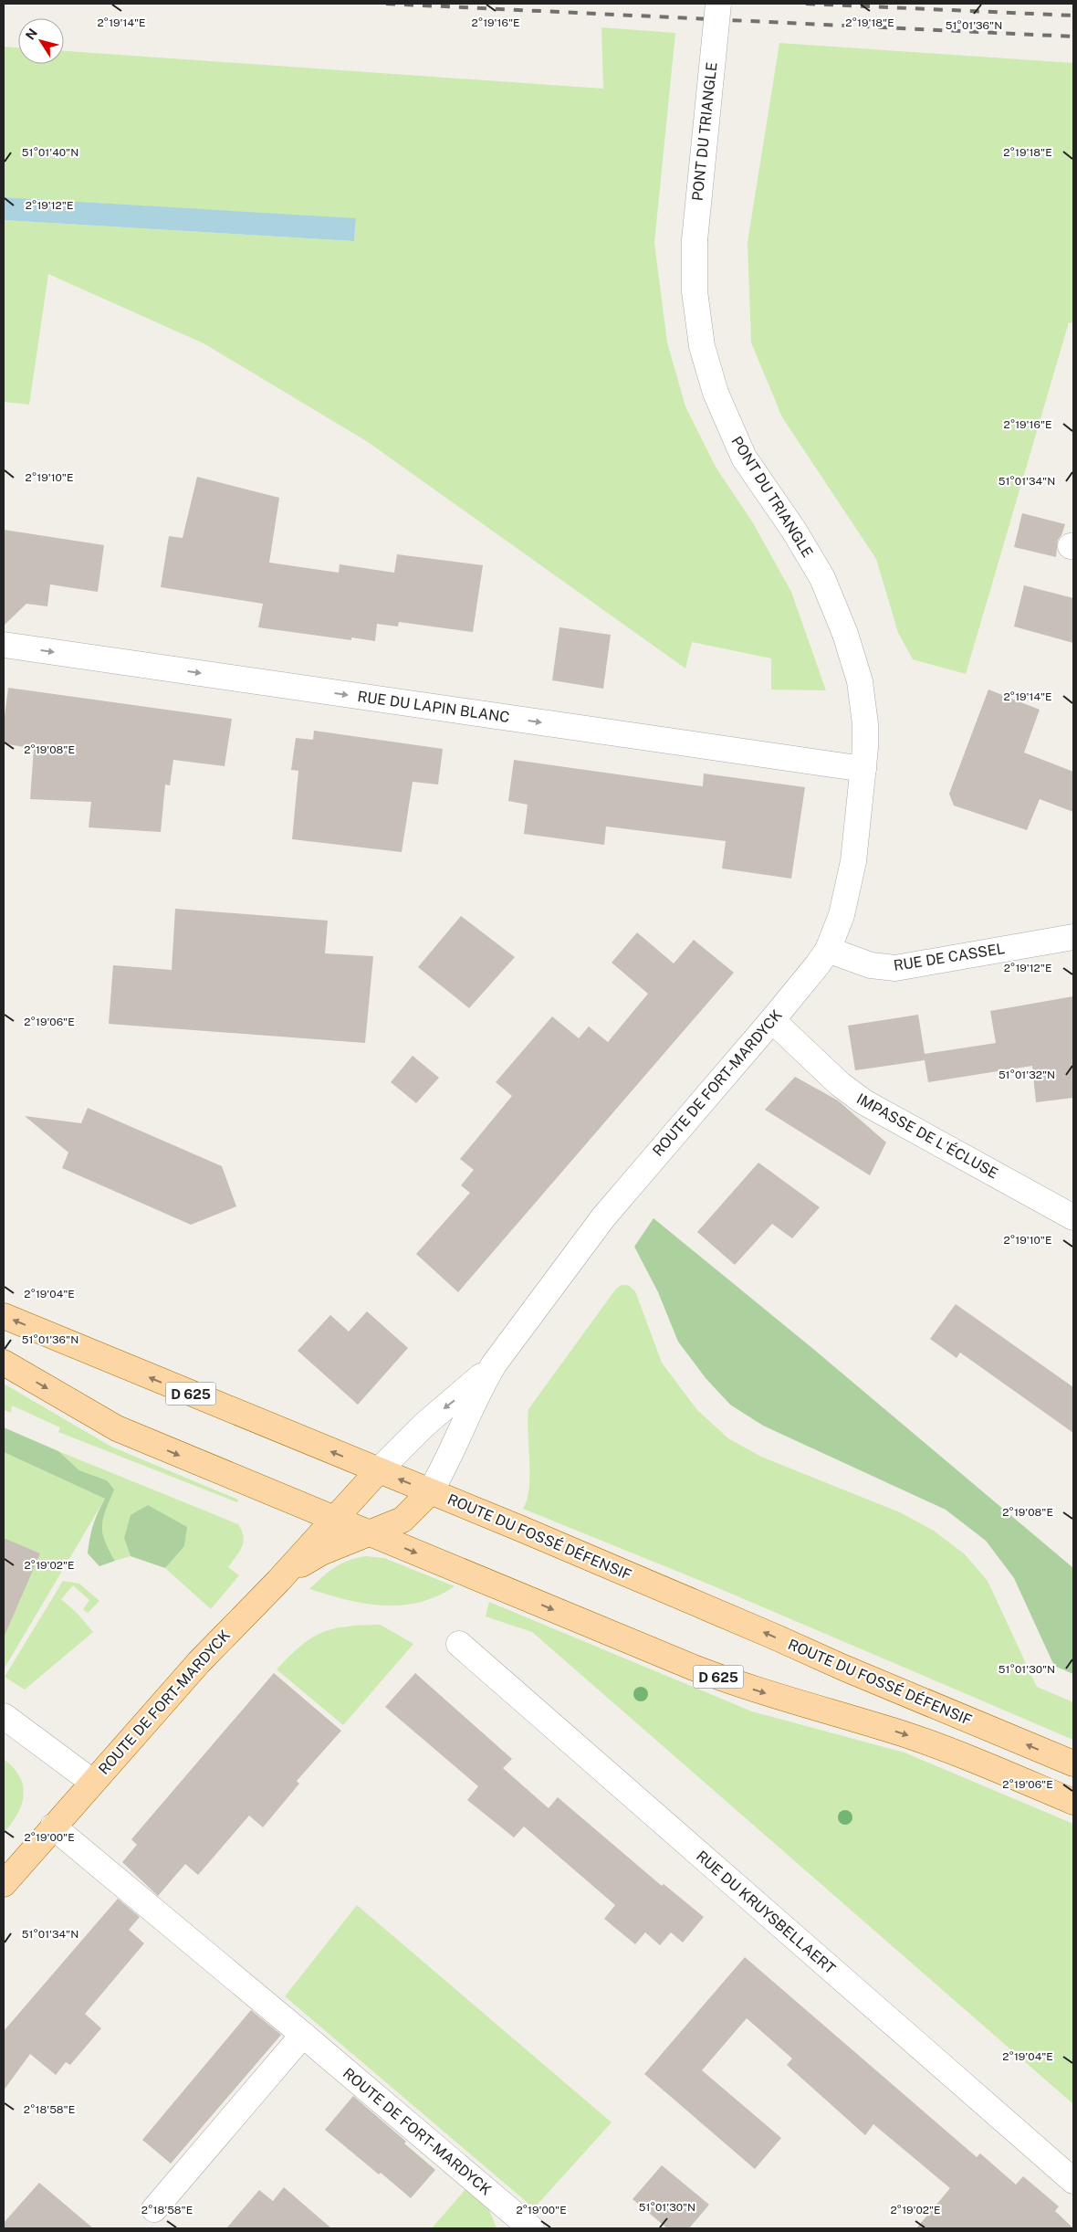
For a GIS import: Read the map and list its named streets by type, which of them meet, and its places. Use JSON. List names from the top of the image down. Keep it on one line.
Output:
{"streets":{"main road":["ROUTE DE FORT-MARDYCK","D 625","ROUTE DU FOSSÉ DÉFENSIF"],"street":["PONT DU TRIANGLE","RUE DU LAPIN BLANC","RUE DE CASSEL","IMPASSE DE L'ÉCLUSE","RUE DU KRUYSBELLAERT"]},"crossings":[["PONT DU TRIANGLE","RUE DU LAPIN BLANC"],["PONT DU TRIANGLE","ROUTE DE FORT-MARDYCK"],["RUE DU LAPIN BLANC","ROUTE DE FORT-MARDYCK"],["RUE DE CASSEL","ROUTE DE FORT-MARDYCK"],["ROUTE DE FORT-MARDYCK","IMPASSE DE L'ÉCLUSE"],["ROUTE DE FORT-MARDYCK","D 625"],["ROUTE DE FORT-MARDYCK","ROUTE DU FOSSÉ DÉFENSIF"]],"one_way":["RUE DU LAPIN BLANC"],"north":"top left","coordinates":["2°19'14\"E","2°19'16\"E","2°19'18\"E","51°01'36\"N","51°01'40\"N","2°19'12\"E","2°19'10\"E","51°01'34\"N","2°19'08\"E","2°19'06\"E","51°01'32\"N","2°19'04\"E","2°19'02\"E","51°01'30\"N","2°19'00\"E","2°18'58\"E"]}
